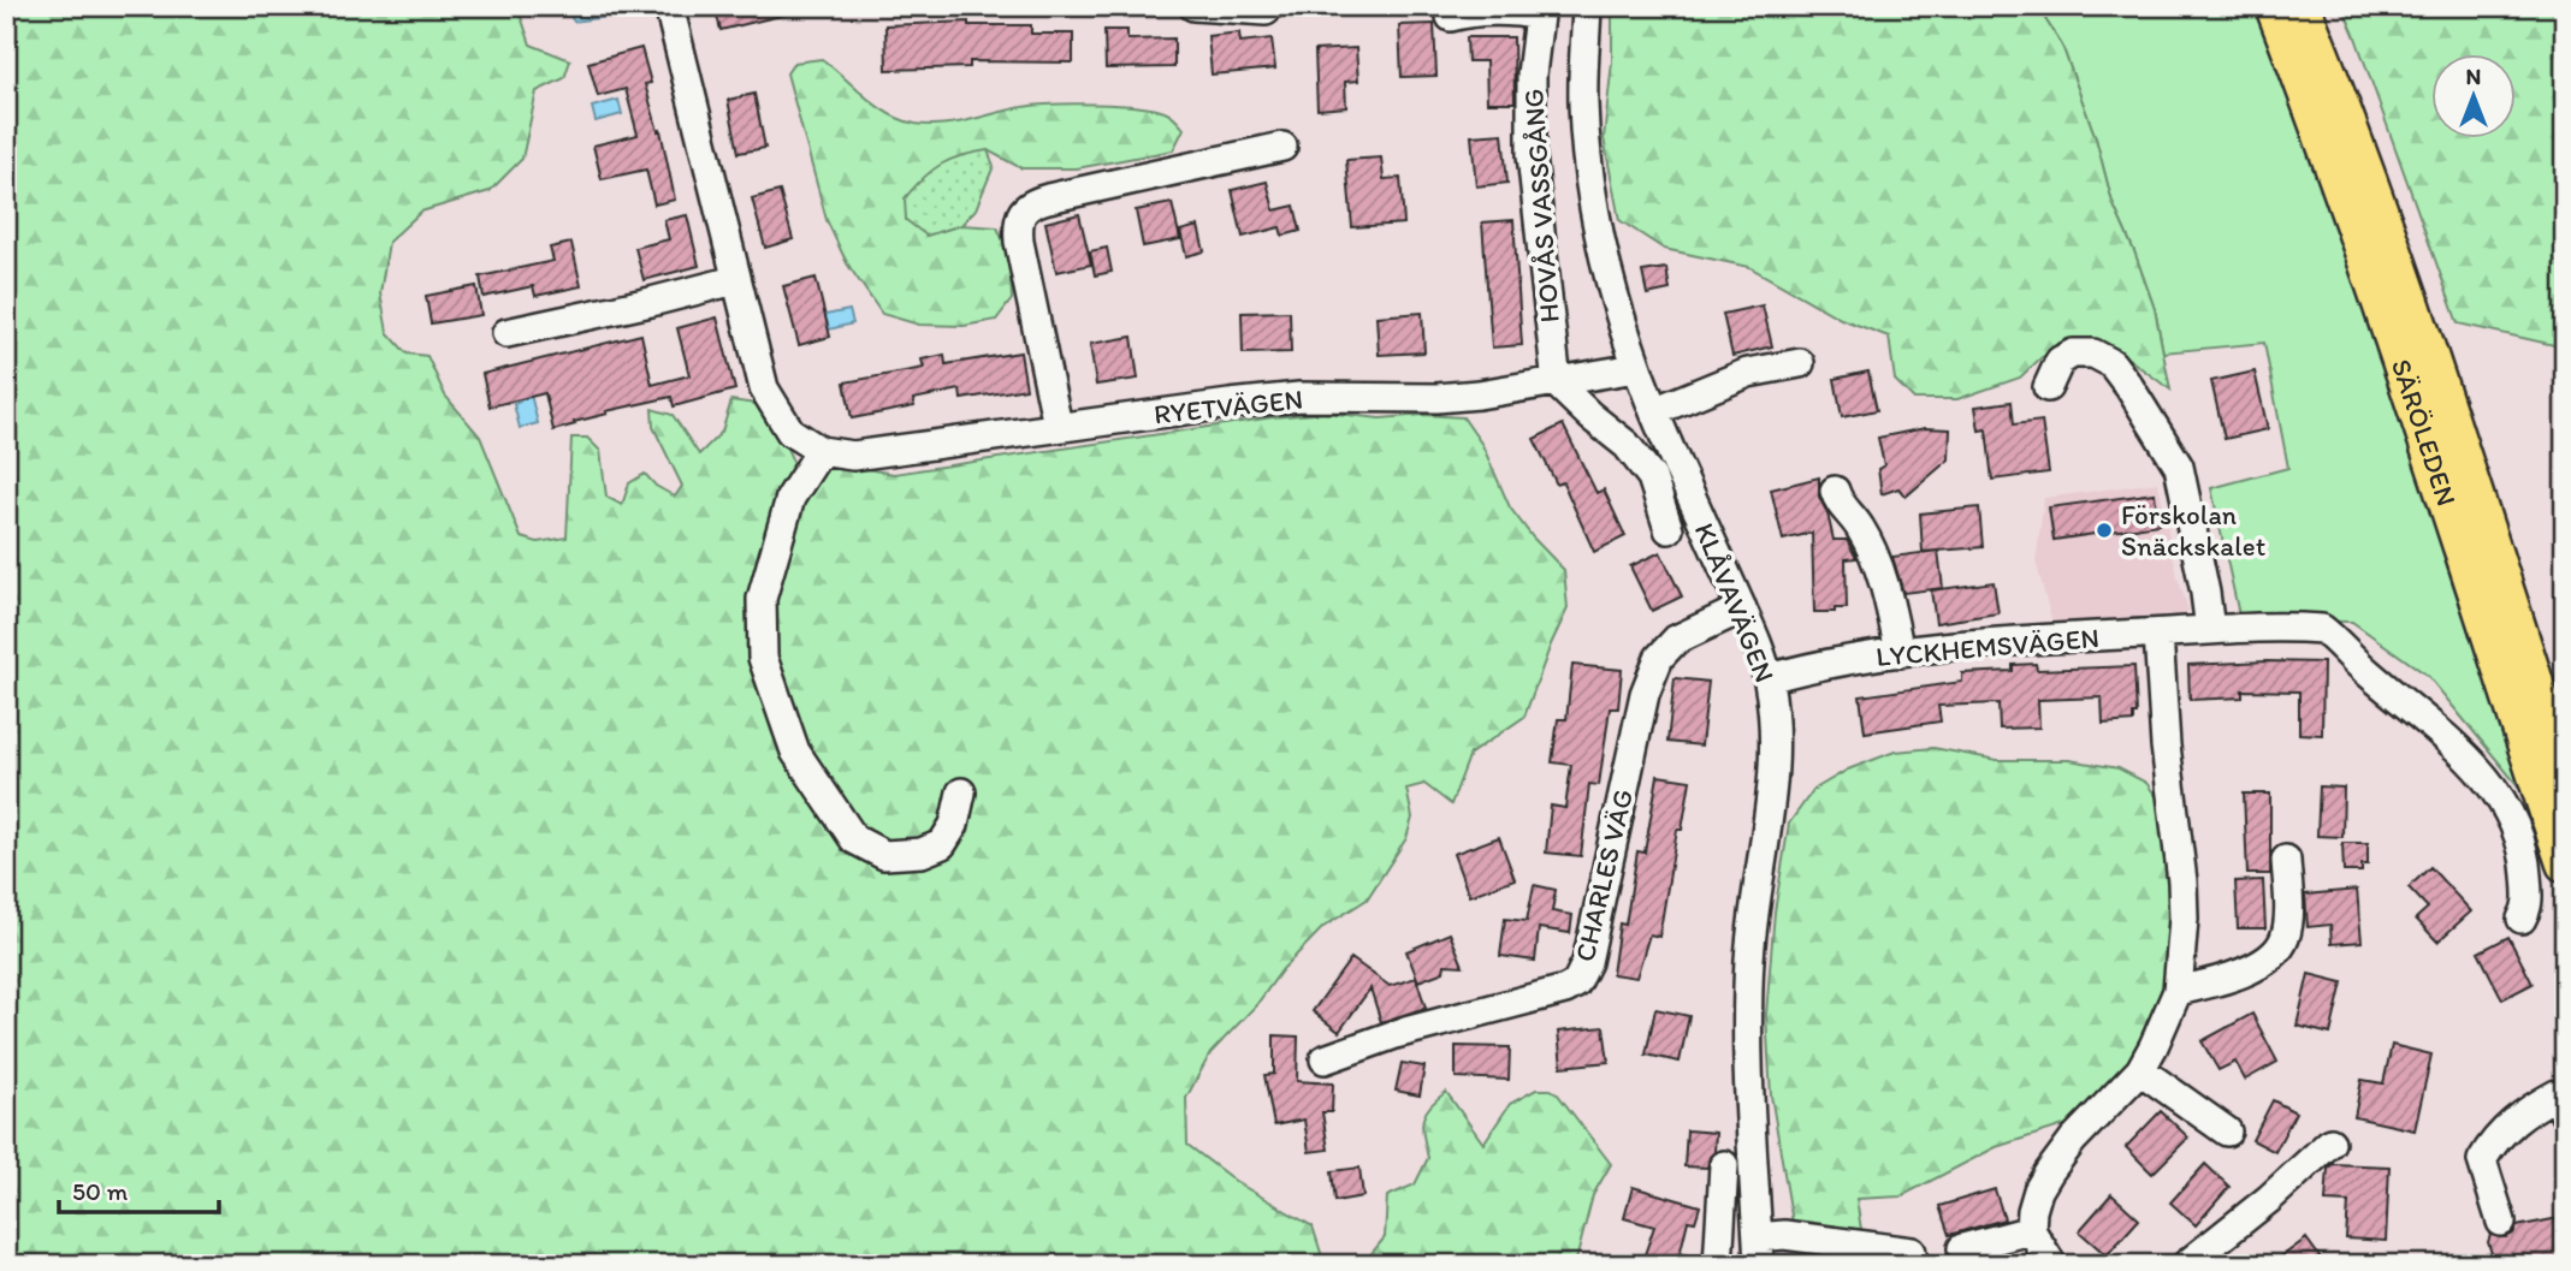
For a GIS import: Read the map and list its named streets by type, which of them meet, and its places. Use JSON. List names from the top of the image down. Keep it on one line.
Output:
{"streets":{"main road":["SÄRÖLEDEN"],"street":["HOVÅS VASSGÅNG","RYETVÄGEN","KLÅVAVÄGEN","LYCKHEMSVÄGEN","CHARLES VÄG"]},"crossings":[["HOVÅS VASSGÅNG","RYETVÄGEN"],["RYETVÄGEN","KLÅVAVÄGEN"],["KLÅVAVÄGEN","LYCKHEMSVÄGEN"],["KLÅVAVÄGEN","CHARLES VÄG"]],"places":["Förskolan Snäckskalet"],"scale_bar":"50 m","north":"top"}
